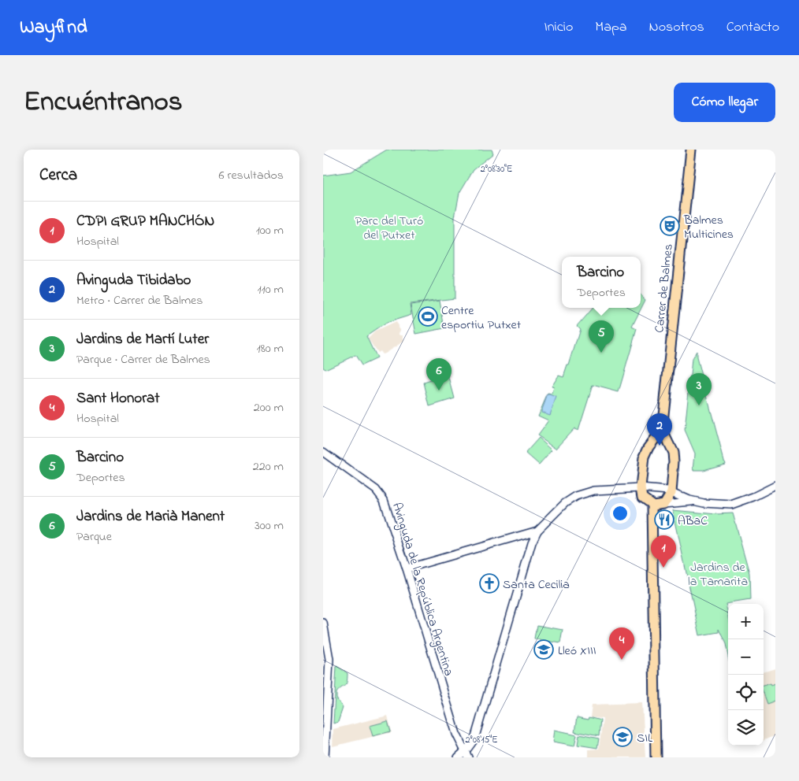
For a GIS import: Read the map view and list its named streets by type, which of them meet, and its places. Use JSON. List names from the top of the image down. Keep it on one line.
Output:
{"streets":{"main road":["Carrer de Balmes"],"street":["Avinguda de la República Argentina"]},"parks":["Parc del Turó del Putxet","Jardins de la Tamarita"],"places":{"theatre":["Balmes Multicines"],"sports":["Centre esportiu Putxet"],"restaurant":["ABaC"],"church":["Santa Cecilia"],"school or university":["Lleó XIII","SIL"]},"page":{"header":"Wayfind","nav":["Inicio","Mapa","Nosotros","Contacto"],"title":"Encuéntranos","buttons":"Cómo llegar","heading":["Cerca","6 resultados"],"list":[{"mark":"1","name":"CDPI GRUP MANCHÓN","note":"Hospital","value":"100 m"},{"mark":"2","name":"Avinguda Tibidabo","note":"Metro · Carrer de Balmes","value":"110 m"},{"mark":"3","name":"Jardins de Martí Luter","note":"Parque · Carrer de Balmes","value":"180 m"},{"mark":"4","name":"Sant Honorat","note":"Hospital","value":"200 m"},{"mark":"5","name":"Barcino","note":"Deportes","value":"220 m"},{"mark":"6","name":"Jardins de Marià Manent","note":"Parque","value":"300 m"}],"popup":["Barcino","Deportes"],"pins":["5","6","3","2","1","4"],"map_buttons":["+","−"]},"coordinates":["2°08'30\"E","2°08'15\"E"]}
